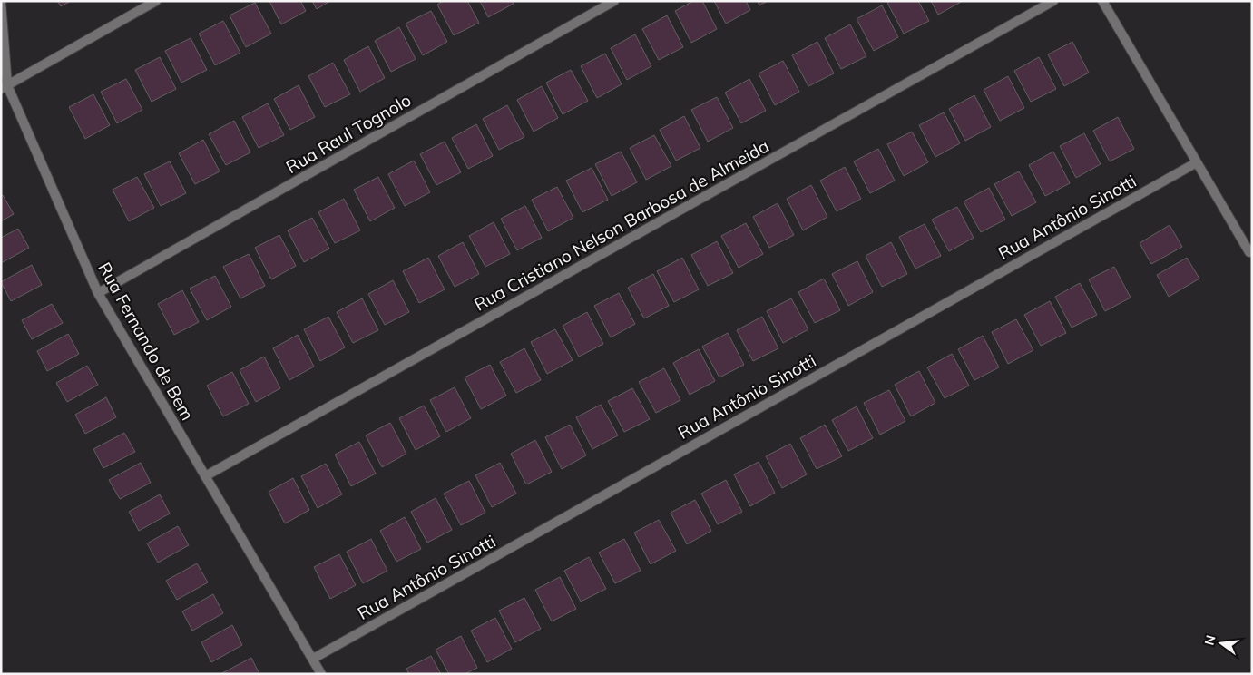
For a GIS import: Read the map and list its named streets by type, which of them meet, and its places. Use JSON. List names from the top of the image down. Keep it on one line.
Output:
{"streets":{"street":["Rua Raul Tognolo","Rua Antônio Sinotti","Rua Cristiano Nelson Barbosa de Almeida","Rua Fernando de Bem"]},"crossings":[["Rua Raul Tognolo","Rua Fernando de Bem"],["Rua Antônio Sinotti","Rua Fernando de Bem"],["Rua Cristiano Nelson Barbosa de Almeida","Rua Fernando de Bem"]],"north":"left"}
